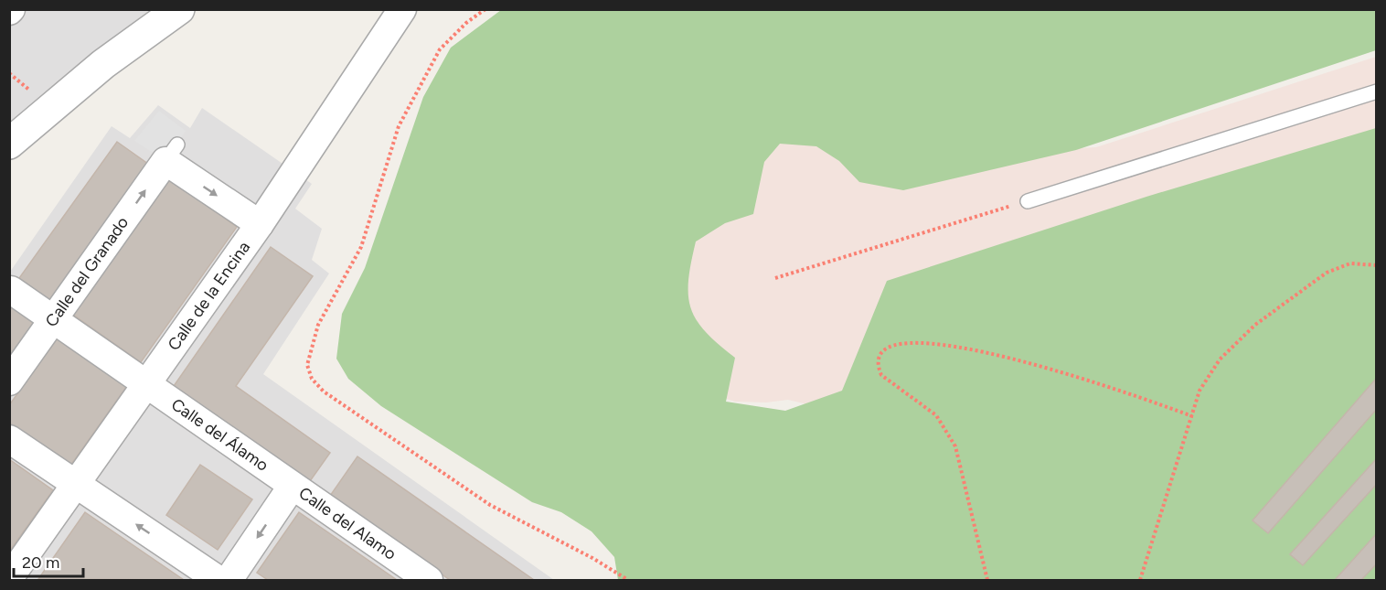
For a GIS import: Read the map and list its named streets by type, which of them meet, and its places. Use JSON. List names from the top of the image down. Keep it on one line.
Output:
{"streets":{"street":["Calle del Granado","Calle de la Encina","Calle del Álamo","Calle del Alamo"]},"crossings":[["Calle del Granado","Calle de la Encina"],["Calle del Granado","Calle del Álamo"],["Calle de la Encina","Calle del Álamo"],["Calle del Álamo","Calle del Alamo"]],"scale_bar":"20 m"}
